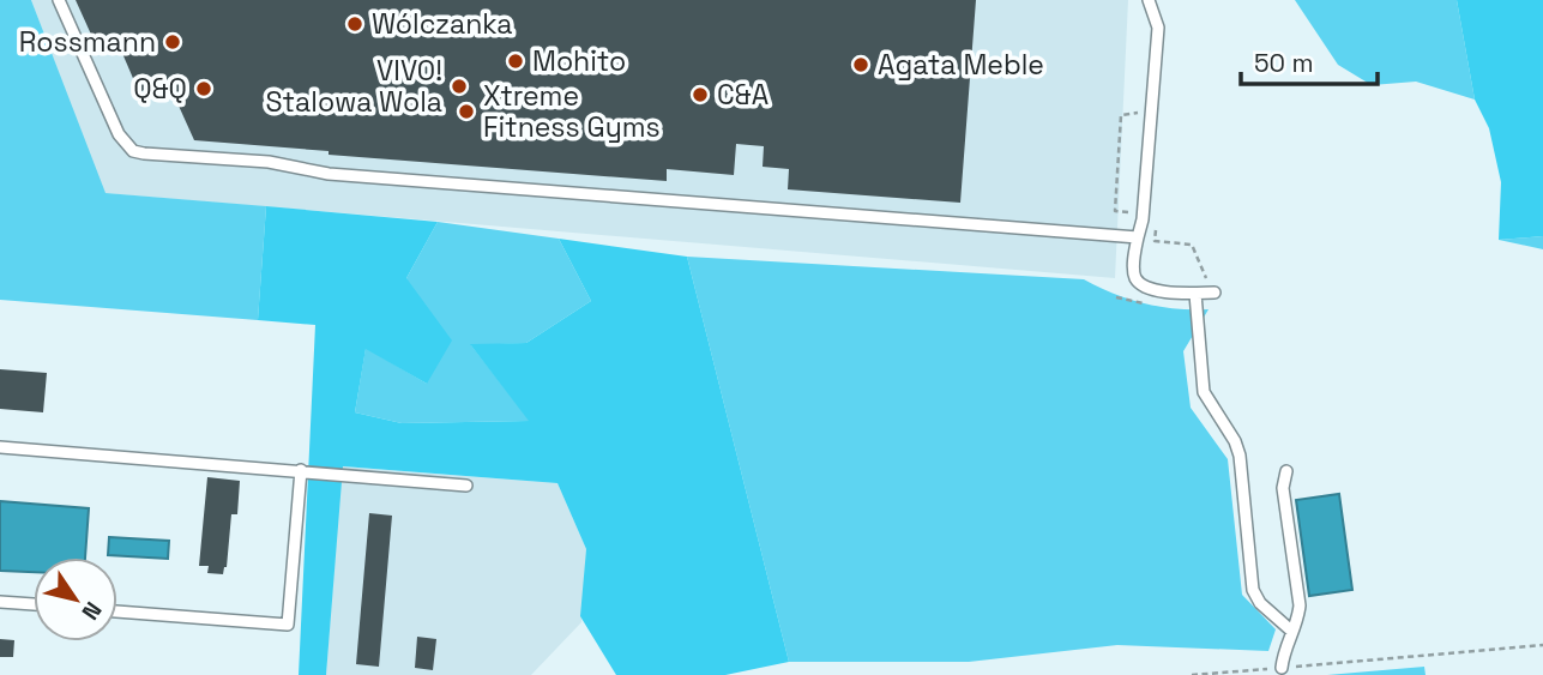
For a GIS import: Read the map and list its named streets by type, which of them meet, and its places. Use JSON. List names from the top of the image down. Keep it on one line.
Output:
{"places":["Wólczanka","Rossmann","Mohito","Agata Meble","VIVO! Stalowa Wola","Q&Q","C&A","Xtreme Fitness Gyms"],"scale_bar":"50 m","north":"bottom right"}
